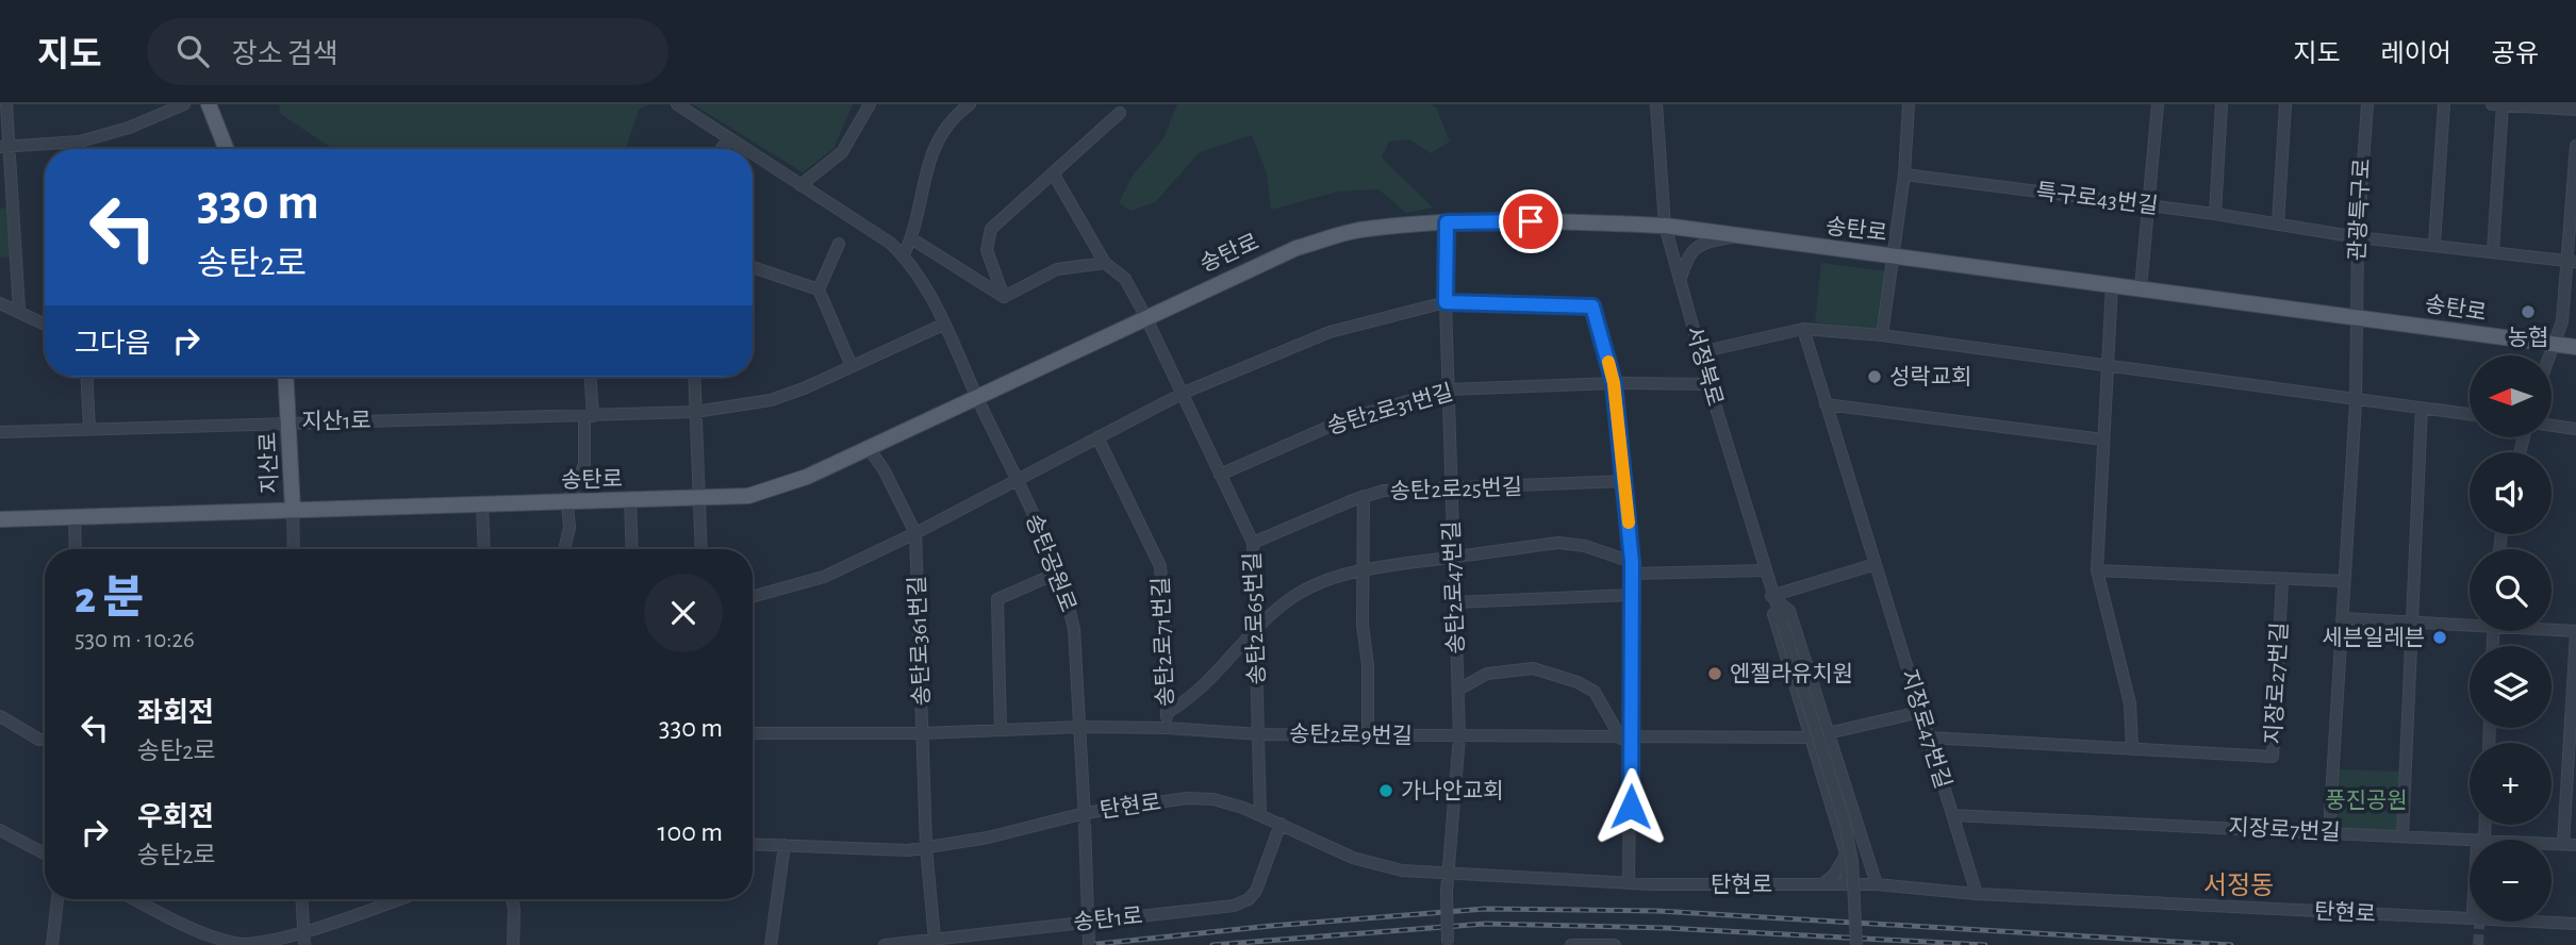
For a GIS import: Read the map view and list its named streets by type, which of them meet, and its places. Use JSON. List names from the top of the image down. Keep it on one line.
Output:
{"streets":{"main road":["송탄로","지산로"],"street":["특구로43번길","관광특구로","서정북로","송탄2로31번길","지산1로","송탄2로25번길","송탄공원로","송탄2로47번길","송탄2로65번길","송탄로361번길","송탄2로71번길","지장로27번길","지장로47번길","송탄2로9번길","탄현로","지장로7번길","송탄1로"]},"crossings":[["특구로43번길","관광특구로"],["관광특구로","송탄로"],["관광특구로","지장로7번길"],["송탄로","서정북로"],["송탄로","지산로"],["송탄로","송탄공원로"],["송탄로","송탄2로47번길"],["송탄로","송탄2로65번길"],["송탄로","송탄로361번길"],["서정북로","송탄2로31번길"],["송탄2로31번길","송탄2로47번길"],["송탄2로31번길","송탄2로65번길"],["지산1로","지산로"],["지산1로","송탄공원로"],["송탄2로25번길","송탄2로47번길"],["송탄2로25번길","송탄2로65번길"],["송탄공원로","송탄2로9번길"],["송탄공원로","탄현로"],["송탄2로47번길","송탄2로9번길"],["송탄2로47번길","탄현로"],["송탄2로65번길","송탄2로9번길"],["송탄2로65번길","탄현로"],["송탄로361번길","송탄2로9번길"],["송탄로361번길","탄현로"],["송탄2로71번길","송탄2로9번길"],["지장로27번길","지장로47번길"],["지장로47번길","탄현로"],["지장로47번길","지장로7번길"],["탄현로","송탄1로"]],"districts":["서정동"],"parks":["풍진공원"],"places":["농협","성락교회","세븐일레븐","엔젤라유치원","가나안교회"],"north":"left","page":{"header":"지도","search":"장소 검색","nav":["지도","레이어","공유"],"turn":["330 m","송탄2로"],"then":"그다음","map_buttons":["+","−"],"heading":["2 분","530 m · 10:26"],"list":[{"name":"좌회전","note":"송탄2로","value":"330 m"},{"name":"우회전","note":"송탄2로","value":"100 m"}]}}
